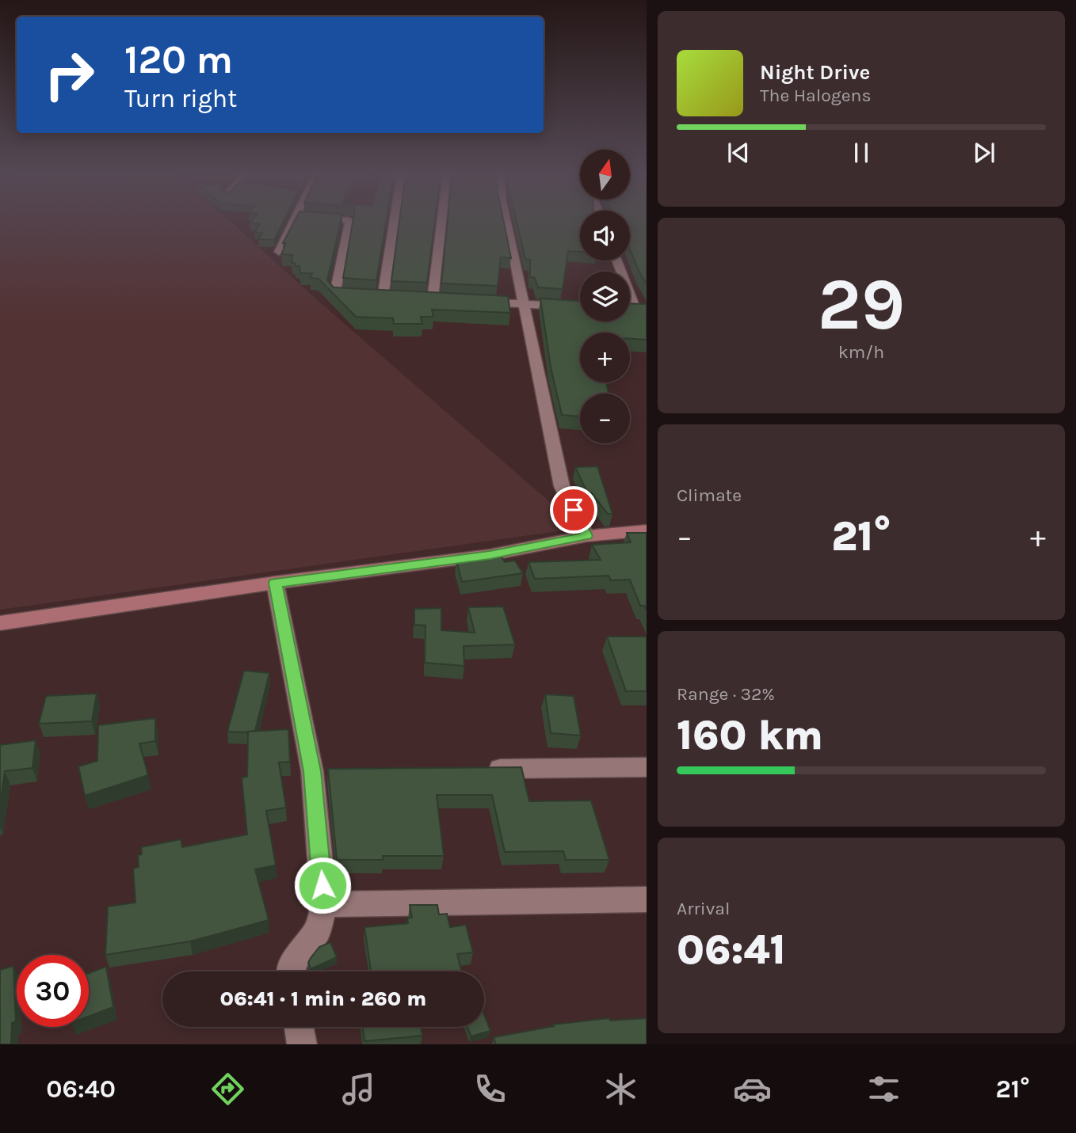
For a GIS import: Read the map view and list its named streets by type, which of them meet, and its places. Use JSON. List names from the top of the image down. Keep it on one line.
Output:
{"north":"top","page":{"turn":["120 m","Turn right"],"song":["Night Drive","The Halogens"],"map_buttons":["+","−"],"tile":[["29","km/h"],"Climate",["Range · 32%","160 km"],["Arrival","06:41"]],"heat":["−","21°","+"],"limit":"30","trip":"06:41 · 1 min · 260 m","tabs":["06:40","21°"]}}
